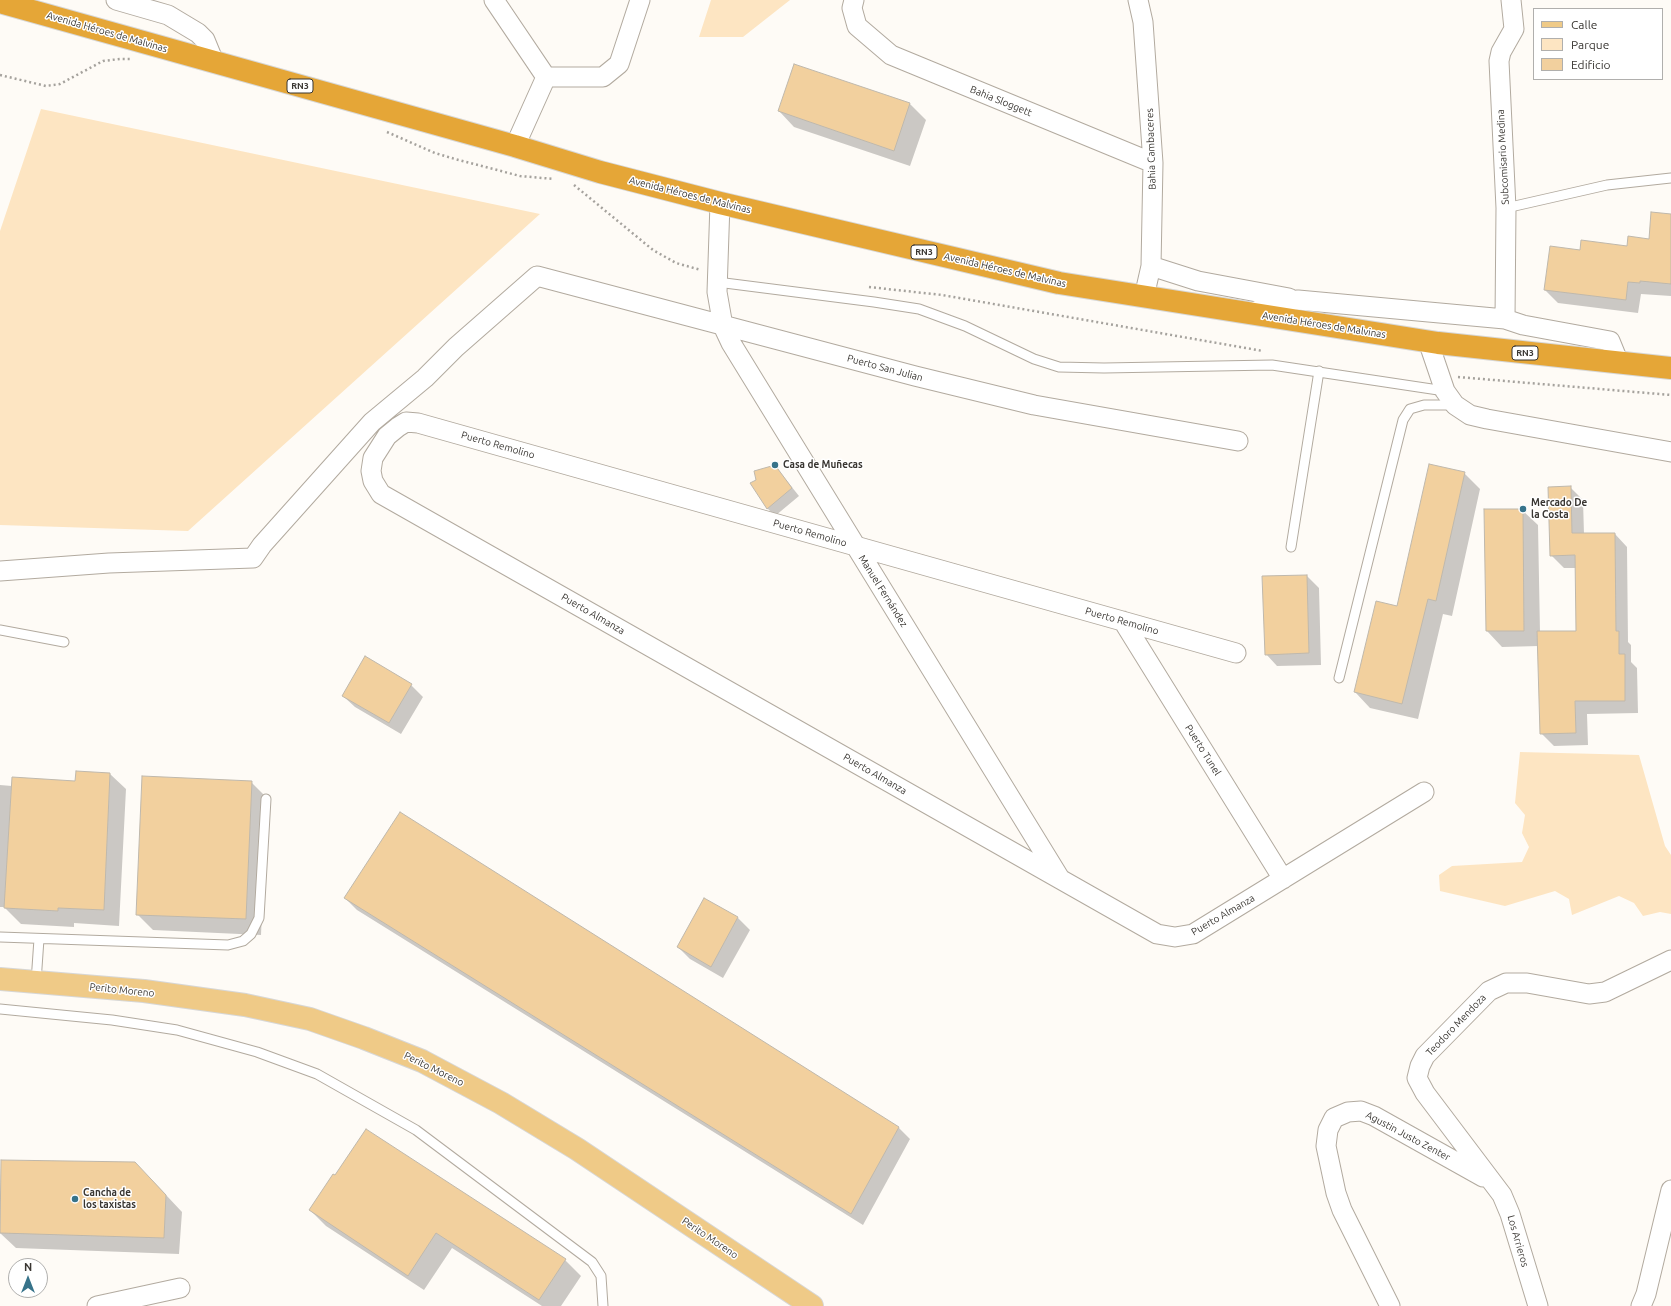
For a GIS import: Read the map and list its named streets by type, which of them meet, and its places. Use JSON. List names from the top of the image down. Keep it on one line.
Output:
{"streets":{"highway":["Avenida Héroes de Malvinas","RN3"],"main road":["Perito Moreno"],"street":["Bahia Sloggett","Bahia Cambaceres","Subcomisario Medina","Puerto San Julian","Puerto Remolino","Manuel Fernández","Puerto Almanza","Puerto Tunel","Teodoro Mendoza","Agustin Justo Zenter","Los Arrieros"]},"crossings":[["Avenida Héroes de Malvinas","Bahia Cambaceres"],["Avenida Héroes de Malvinas","Manuel Fernández"],["Bahia Sloggett","Bahia Cambaceres"],["Puerto San Julian","Puerto Remolino"],["Puerto San Julian","Manuel Fernández"],["Puerto San Julian","Puerto Almanza"],["Puerto Remolino","Manuel Fernández"],["Puerto Remolino","Puerto Almanza"],["Puerto Remolino","Puerto Tunel"],["Manuel Fernández","Puerto Almanza"],["Puerto Almanza","Puerto Tunel"],["Teodoro Mendoza","Agustin Justo Zenter"],["Teodoro Mendoza","Los Arrieros"],["Agustin Justo Zenter","Los Arrieros"]],"places":["Casa de Muñecas","Mercado De la Costa","Cancha de los taxistas"],"legend":["Calle","Parque","Edificio"],"north":"top"}
